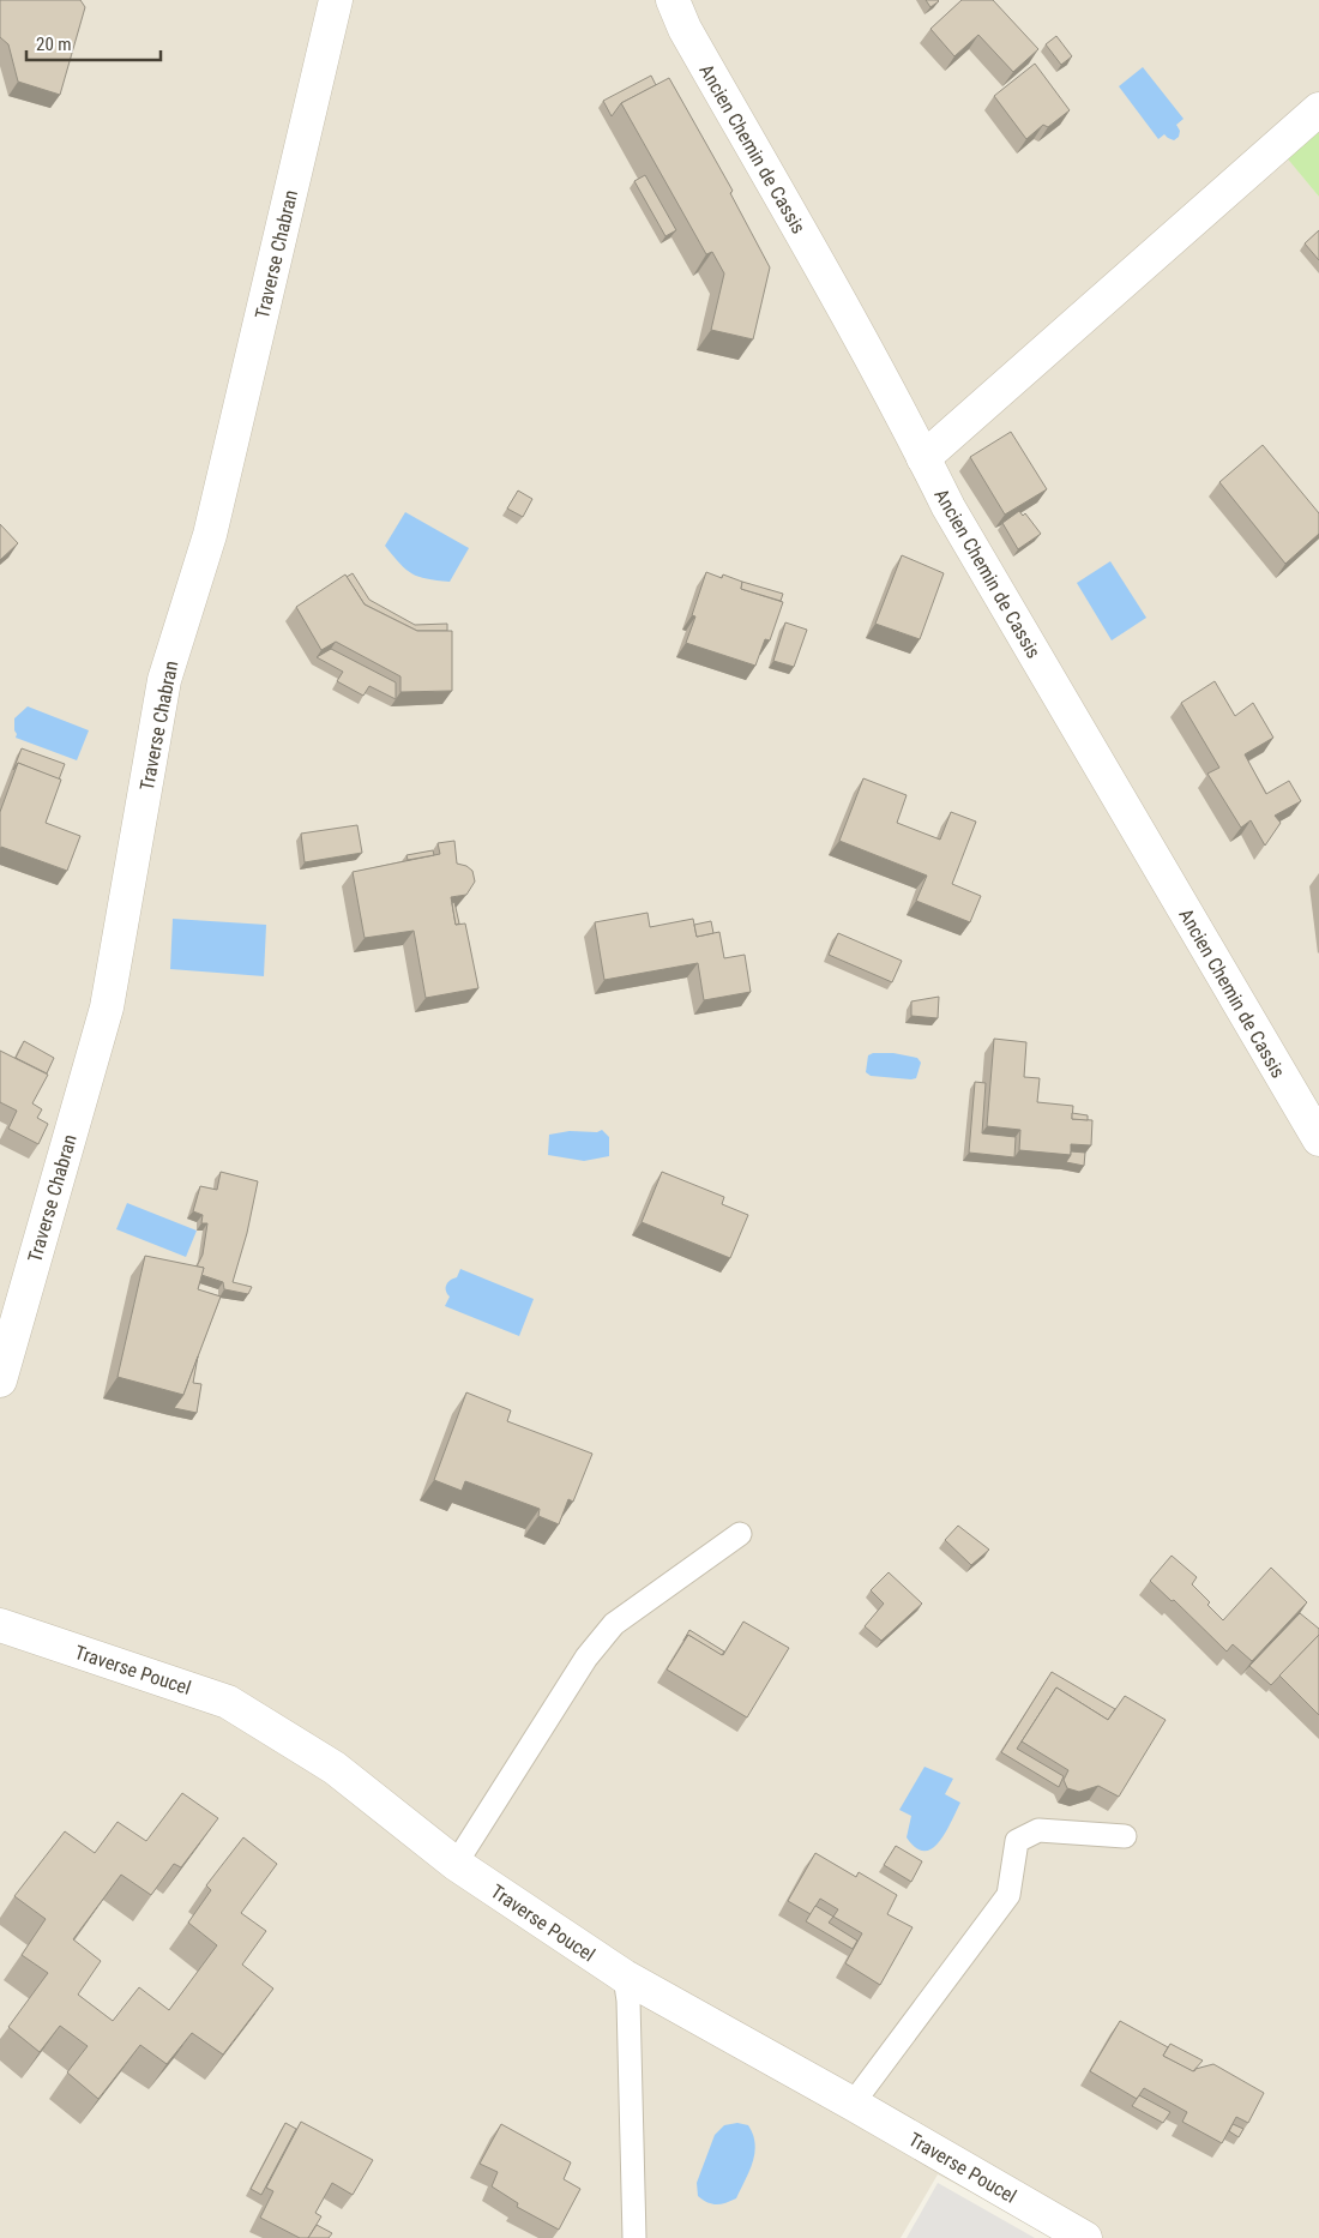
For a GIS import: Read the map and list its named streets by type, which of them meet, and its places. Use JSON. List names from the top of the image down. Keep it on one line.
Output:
{"streets":{"street":["Ancien Chemin de Cassis","Traverse Chabran","Traverse Poucel"]},"scale_bar":"20 m"}
